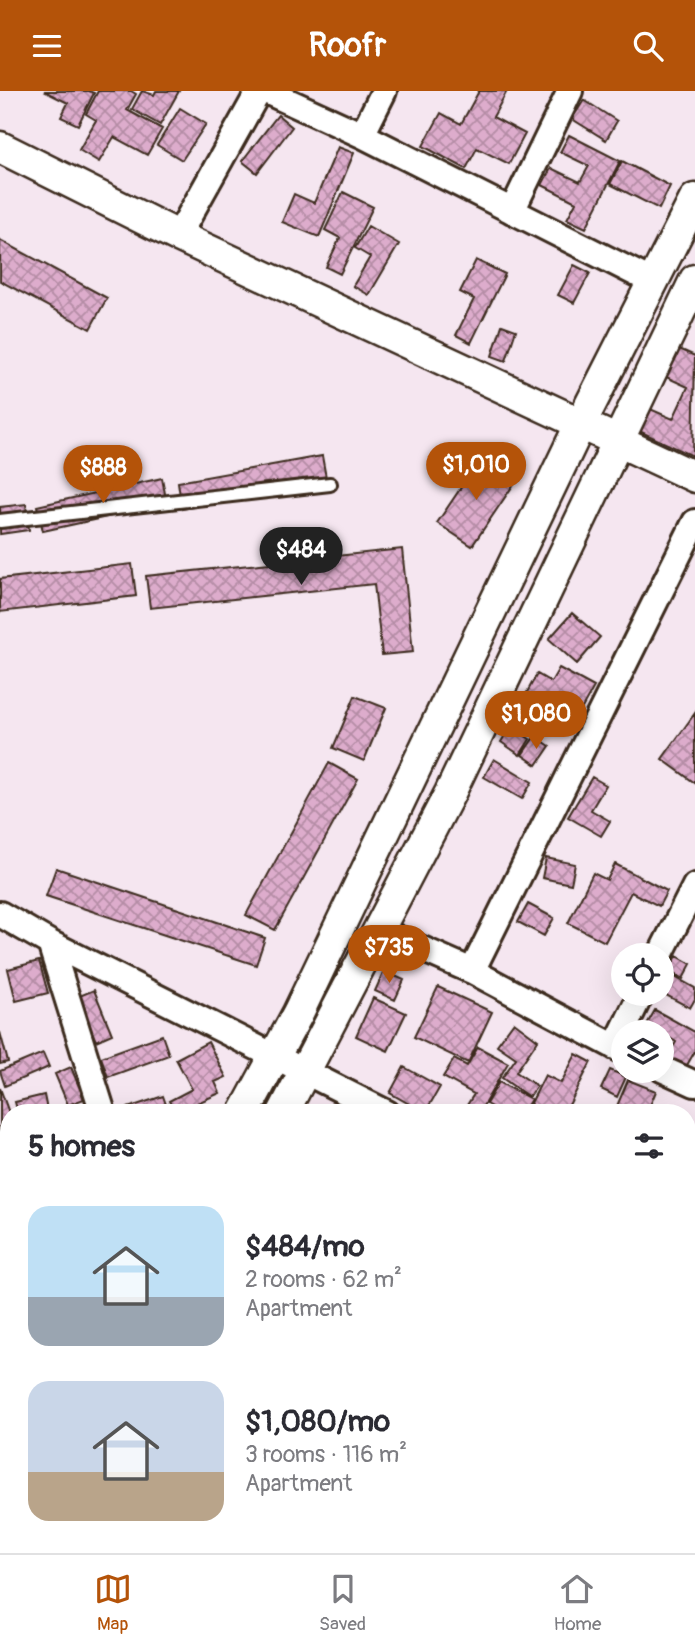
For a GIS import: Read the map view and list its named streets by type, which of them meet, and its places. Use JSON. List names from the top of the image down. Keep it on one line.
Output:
{"page":{"header":"Roofr","price":["$1,010","$888","$484","$1,080","$735"],"heading":"5 homes","list":[{"name":"$484/mo","note":"2 rooms · 62 m² · Apartment"},{"name":"$1,080/mo","note":"3 rooms · 116 m² · Apartment"}],"tabs":["Map","Saved","Home"]}}
